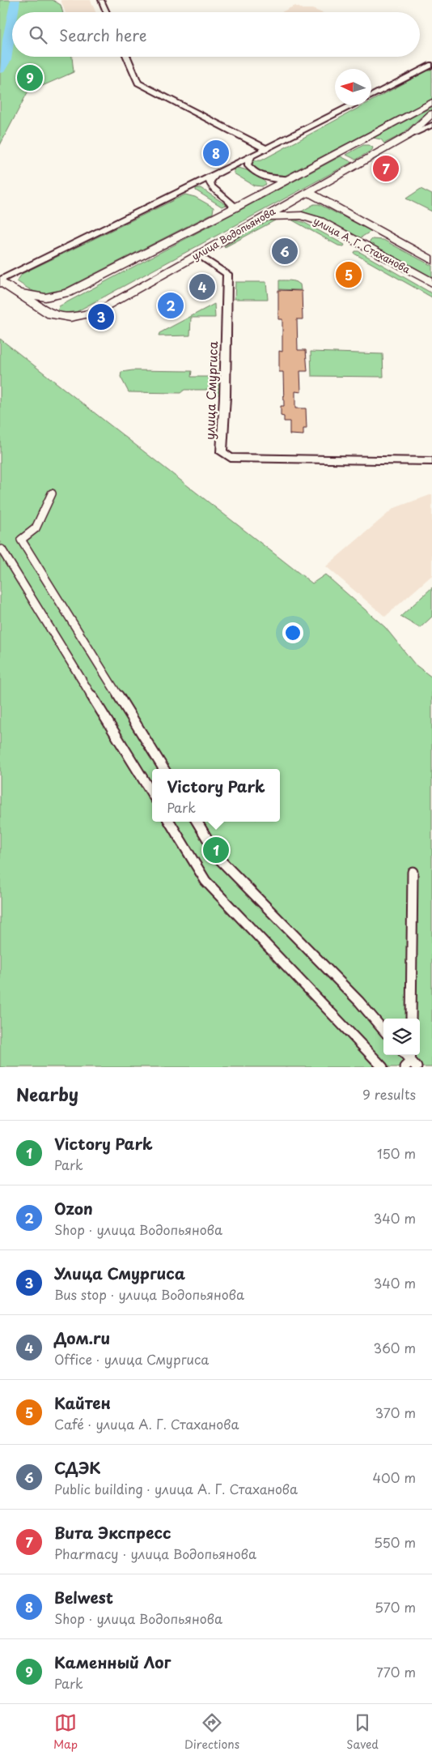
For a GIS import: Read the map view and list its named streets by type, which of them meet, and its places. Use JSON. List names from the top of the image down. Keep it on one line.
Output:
{"streets":{"main road":["улица Водопьянова","улица А. Г. Стаханова"],"street":["улица Смургиса"]},"crossings":[["улица Водопьянова","улица А. Г. Стаханова"],["улица Водопьянова","улица Смургиса"]],"north":"left","page":{"search":"Search here","pins":["9","8","7","6","5","4","2","3","1"],"popup":["Victory Park","Park"],"heading":["Nearby","9 results"],"list":[{"mark":"1","name":"Victory Park","note":"Park","value":"150 m"},{"mark":"2","name":"Ozon","note":"Shop · улица Водопьянова","value":"340 m"},{"mark":"3","name":"Улица Смургиса","note":"Bus stop · улица Водопьянова","value":"340 m"},{"mark":"4","name":"Дом.ru","note":"Office · улица Смургиса","value":"360 m"},{"mark":"5","name":"Кайтен","note":"Café · улица А. Г. Стаханова","value":"370 m"},{"mark":"6","name":"СДЭК","note":"Public building · улица А. Г. Стаханова","value":"400 m"},{"mark":"7","name":"Вита Экспресс","note":"Pharmacy · улица Водопьянова","value":"550 m"},{"mark":"8","name":"Belwest","note":"Shop · улица Водопьянова","value":"570 m"},{"mark":"9","name":"Каменный Лог","note":"Park","value":"770 m"}],"nav":["Map","Directions","Saved"]}}
